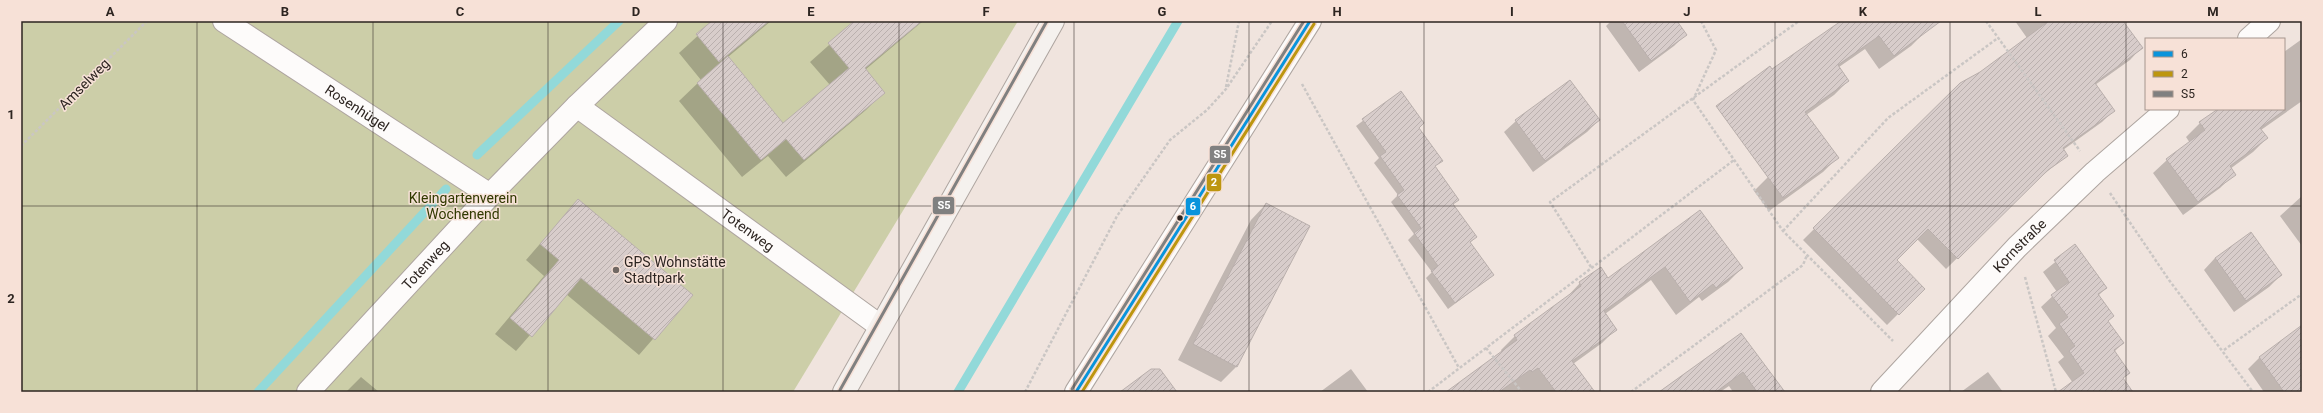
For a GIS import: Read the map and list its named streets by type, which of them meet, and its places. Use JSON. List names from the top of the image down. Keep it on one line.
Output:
{"streets":{"street":["Rosenhügel","Totenweg","Kornstraße"],"path":["Amselweg"]},"crossings":[["Rosenhügel","Totenweg"]],"parks":["Kleingartenverein Wochenend"],"places":["GPS Wohnstätte Stadtpark"],"lines":["transit line 6","transit line S5","transit line 2"],"legend":["6","2","S5"],"grid":{"columns":["A","B","C","D","E","F","G","H","I","J","K","L","M"],"rows":["1","2"]}}
